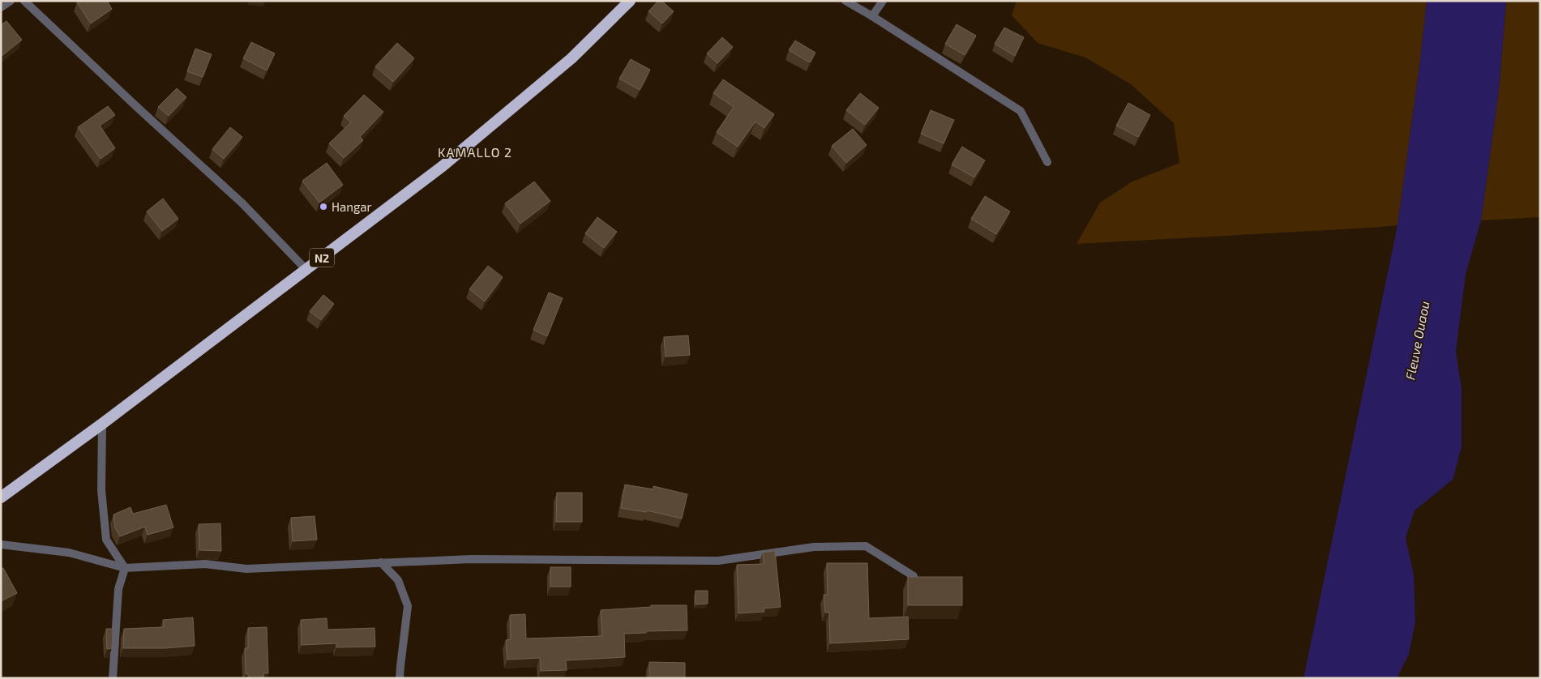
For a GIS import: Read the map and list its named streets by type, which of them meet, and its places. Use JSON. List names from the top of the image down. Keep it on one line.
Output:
{"streets":{"highway":["N2"]},"districts":["KAMALLO 2"],"water":["Fleuve Ouaou"],"places":["Hangar"]}
